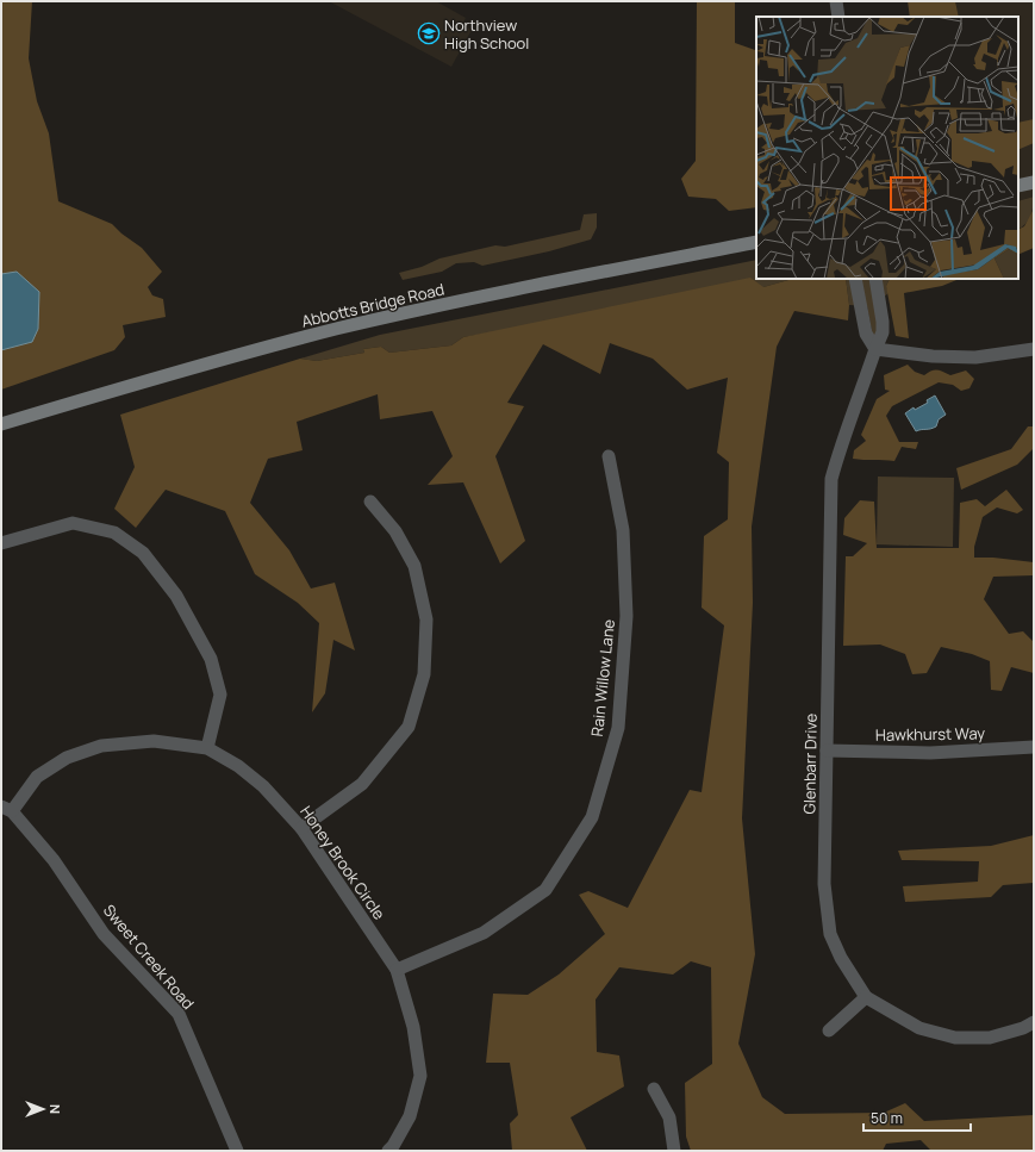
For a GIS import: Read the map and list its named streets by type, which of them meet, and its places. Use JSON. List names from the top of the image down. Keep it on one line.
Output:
{"streets":{"main road":["Abbotts Bridge Road"],"street":["Rain Willow Lane","Hawkhurst Way","Glenbarr Drive","Honey Brook Circle","Sweet Creek Road"]},"crossings":[["Rain Willow Lane","Honey Brook Circle"],["Hawkhurst Way","Glenbarr Drive"],["Honey Brook Circle","Sweet Creek Road"]],"places":{"school or university":["Northview High School"]},"scale_bar":"50 m","north":"right"}
